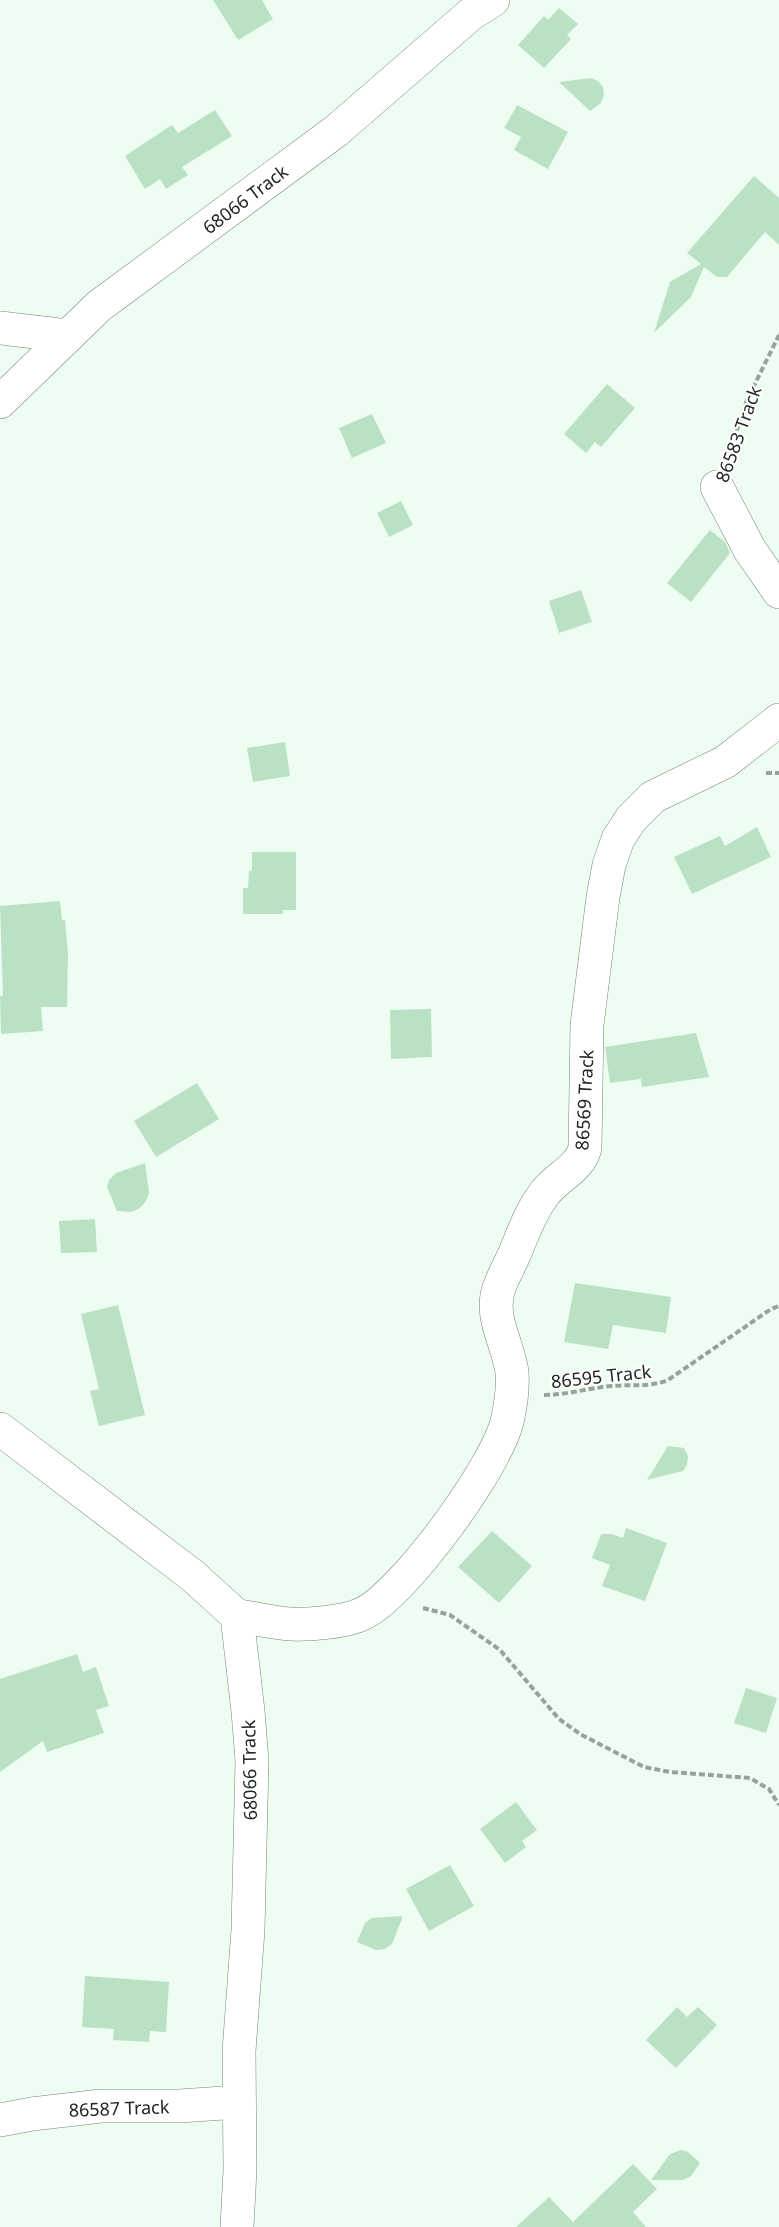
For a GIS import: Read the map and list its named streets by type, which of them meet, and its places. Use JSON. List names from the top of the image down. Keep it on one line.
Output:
{"streets":{"street":["68066 Track","86583 Track","86569 Track","86587 Track"],"path":["86595 Track"]},"crossings":[["68066 Track","86569 Track"],["68066 Track","86587 Track"],["86569 Track","86595 Track"]]}
